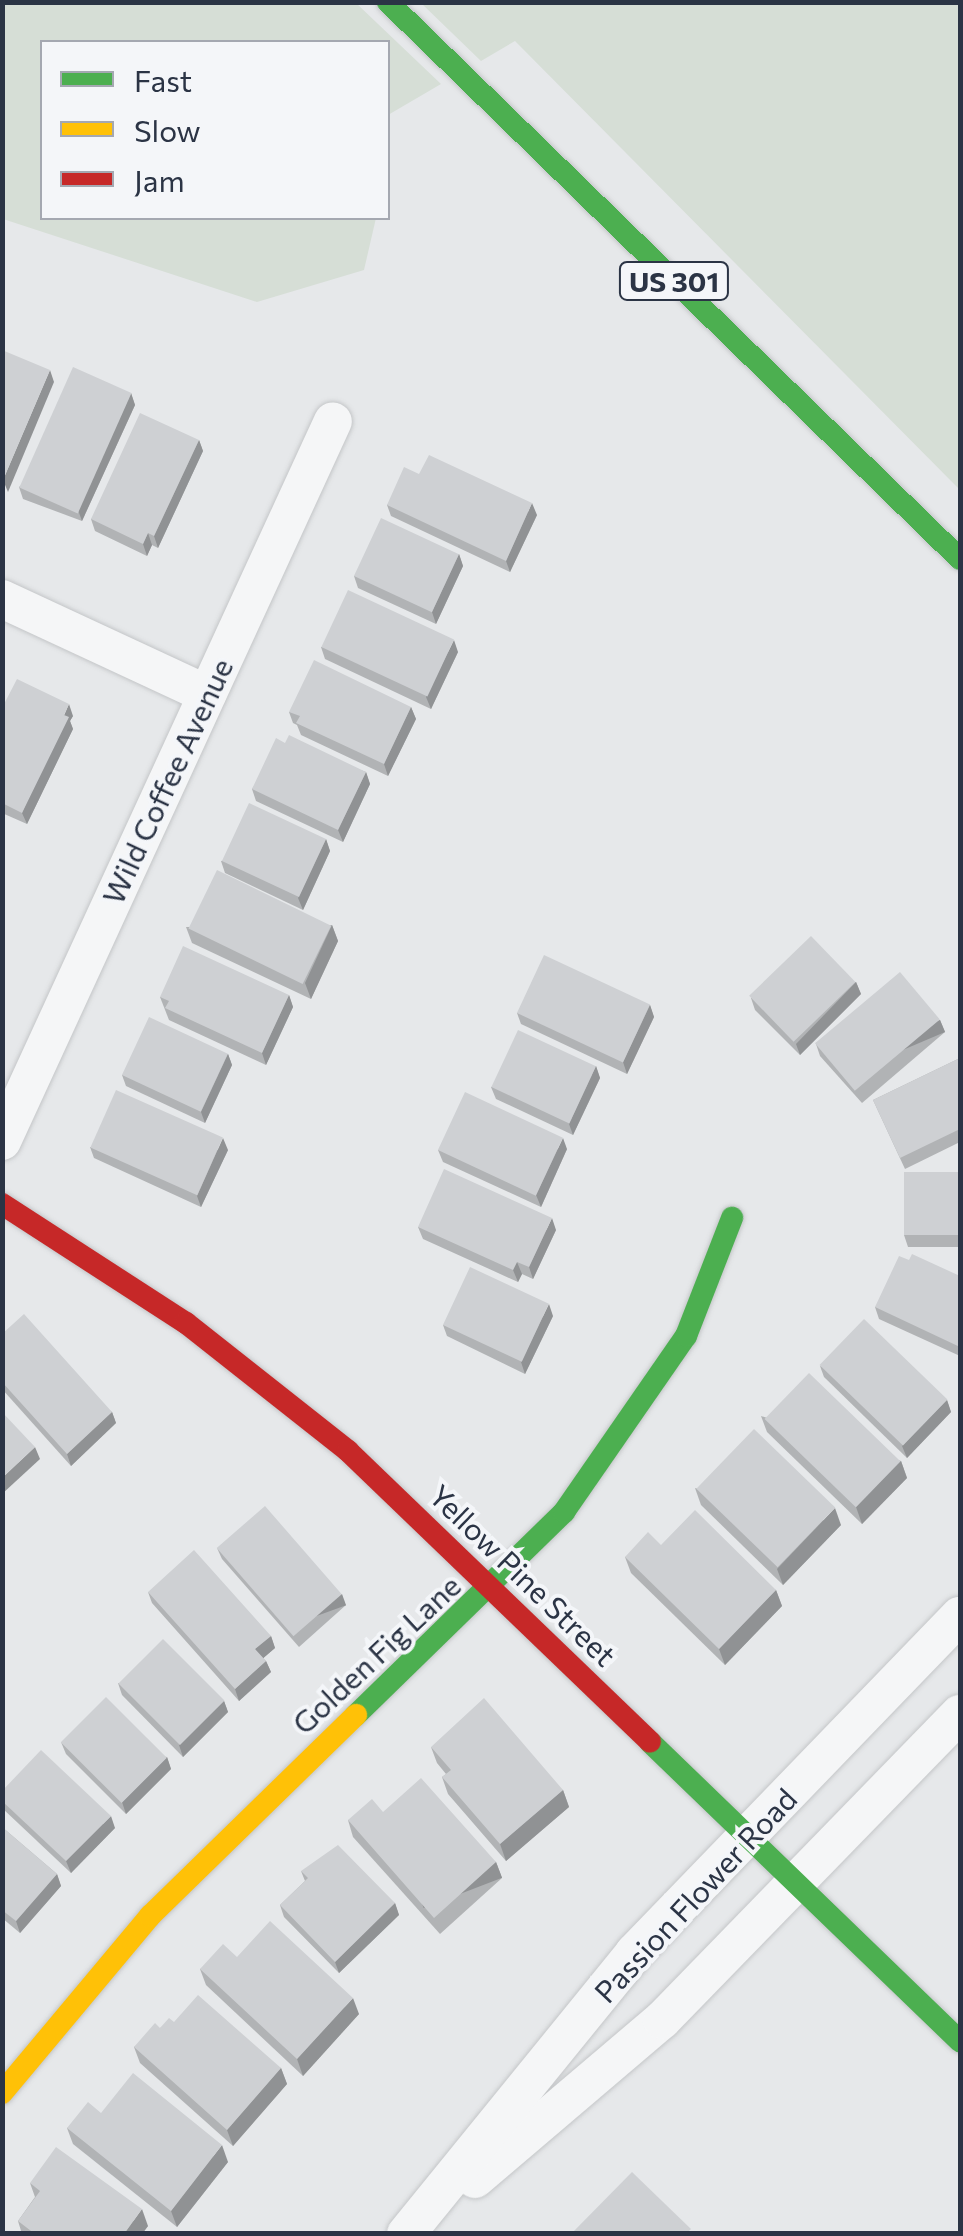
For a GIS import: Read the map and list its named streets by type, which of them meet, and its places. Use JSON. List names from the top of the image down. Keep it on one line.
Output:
{"streets":{"street":["US 301","Wild Coffee Avenue","Yellow Pine Street","Golden Fig Lane","Passion Flower Road"]},"crossings":[["Yellow Pine Street","Golden Fig Lane"],["Yellow Pine Street","Passion Flower Road"]],"legend":["Fast","Slow","Jam"]}
